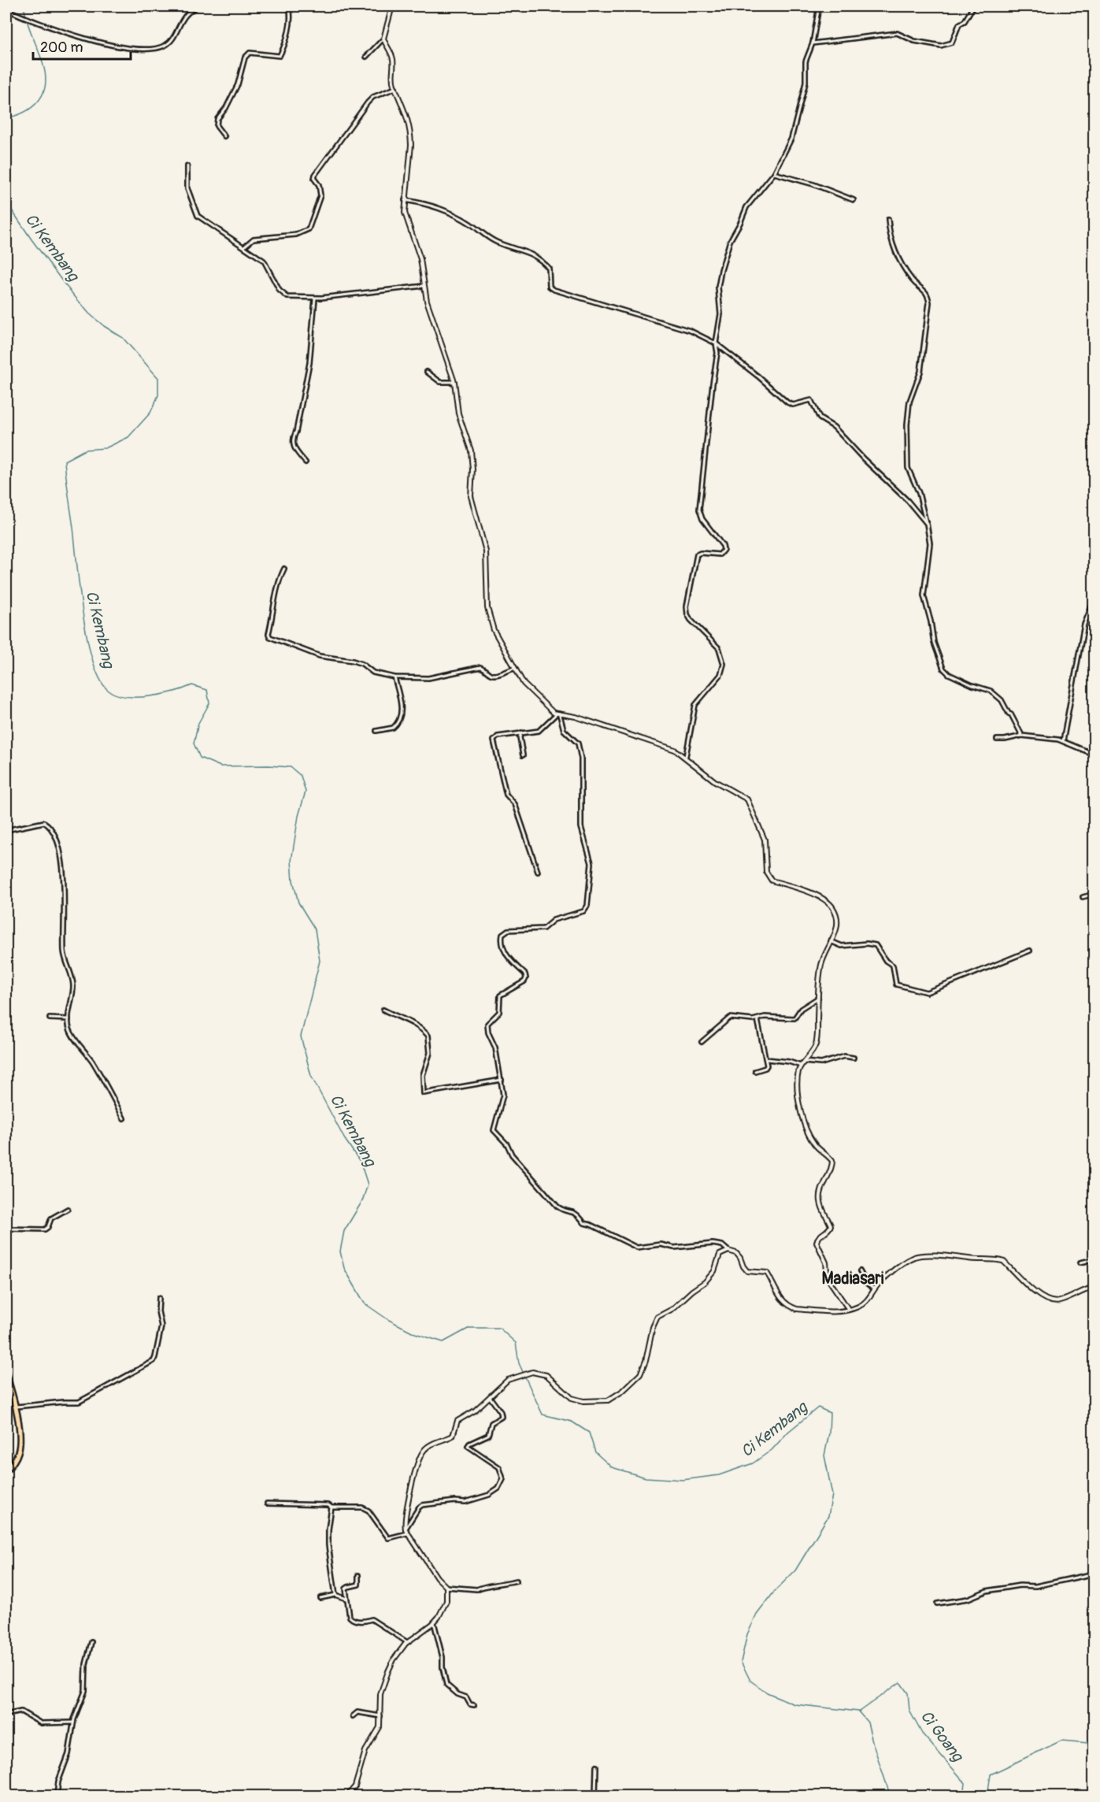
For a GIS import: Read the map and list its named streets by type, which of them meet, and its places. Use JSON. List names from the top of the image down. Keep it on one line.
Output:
{"districts":["Madiasari"],"water":["Ci Kembang","Ci Goang"],"scale_bar":"200 m"}
